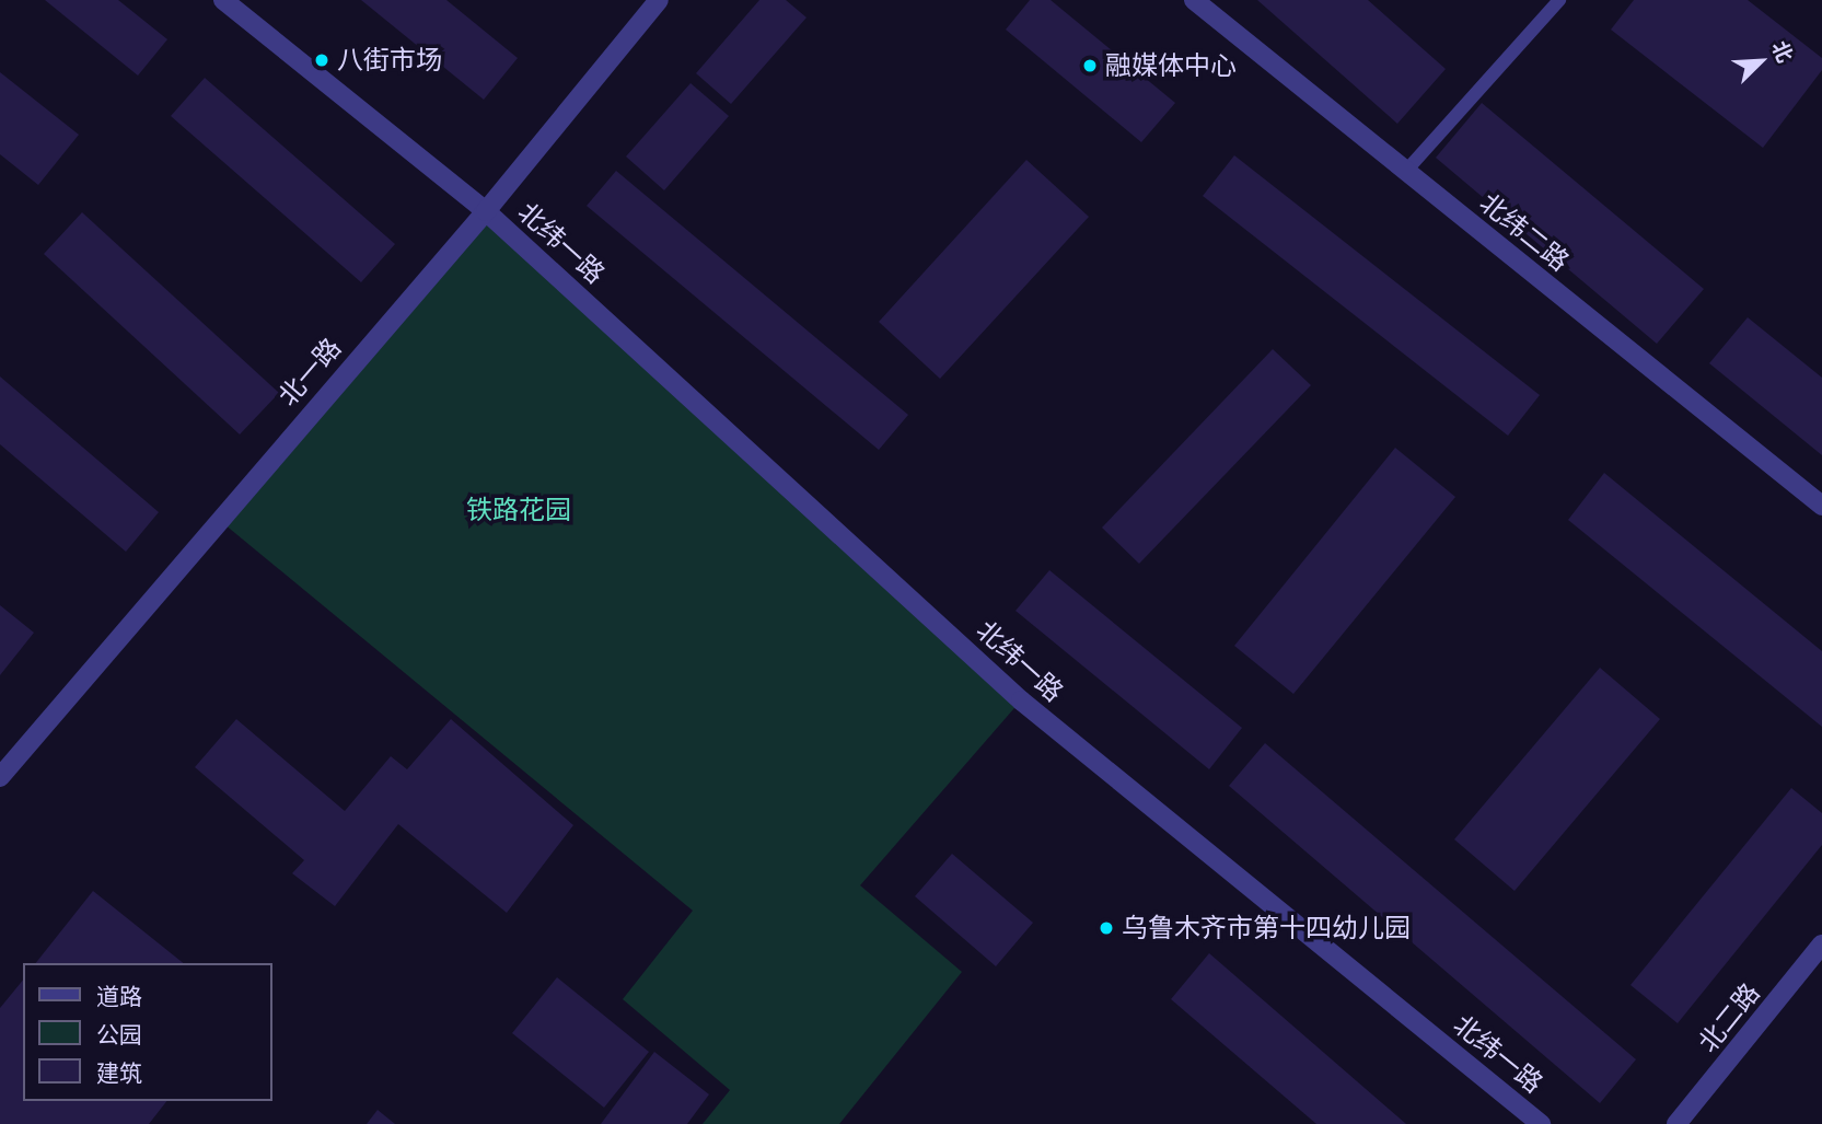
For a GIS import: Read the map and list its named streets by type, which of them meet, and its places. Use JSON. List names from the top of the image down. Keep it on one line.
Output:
{"streets":{"street":["北纬二路","北纬一路","北一路","北二路"]},"crossings":[["北纬一路","北一路"]],"parks":["铁路花园"],"places":["八街市场","融媒体中心","乌鲁木齐市第十四幼儿园"],"legend":["道路","公园","建筑"],"north":"top right"}
